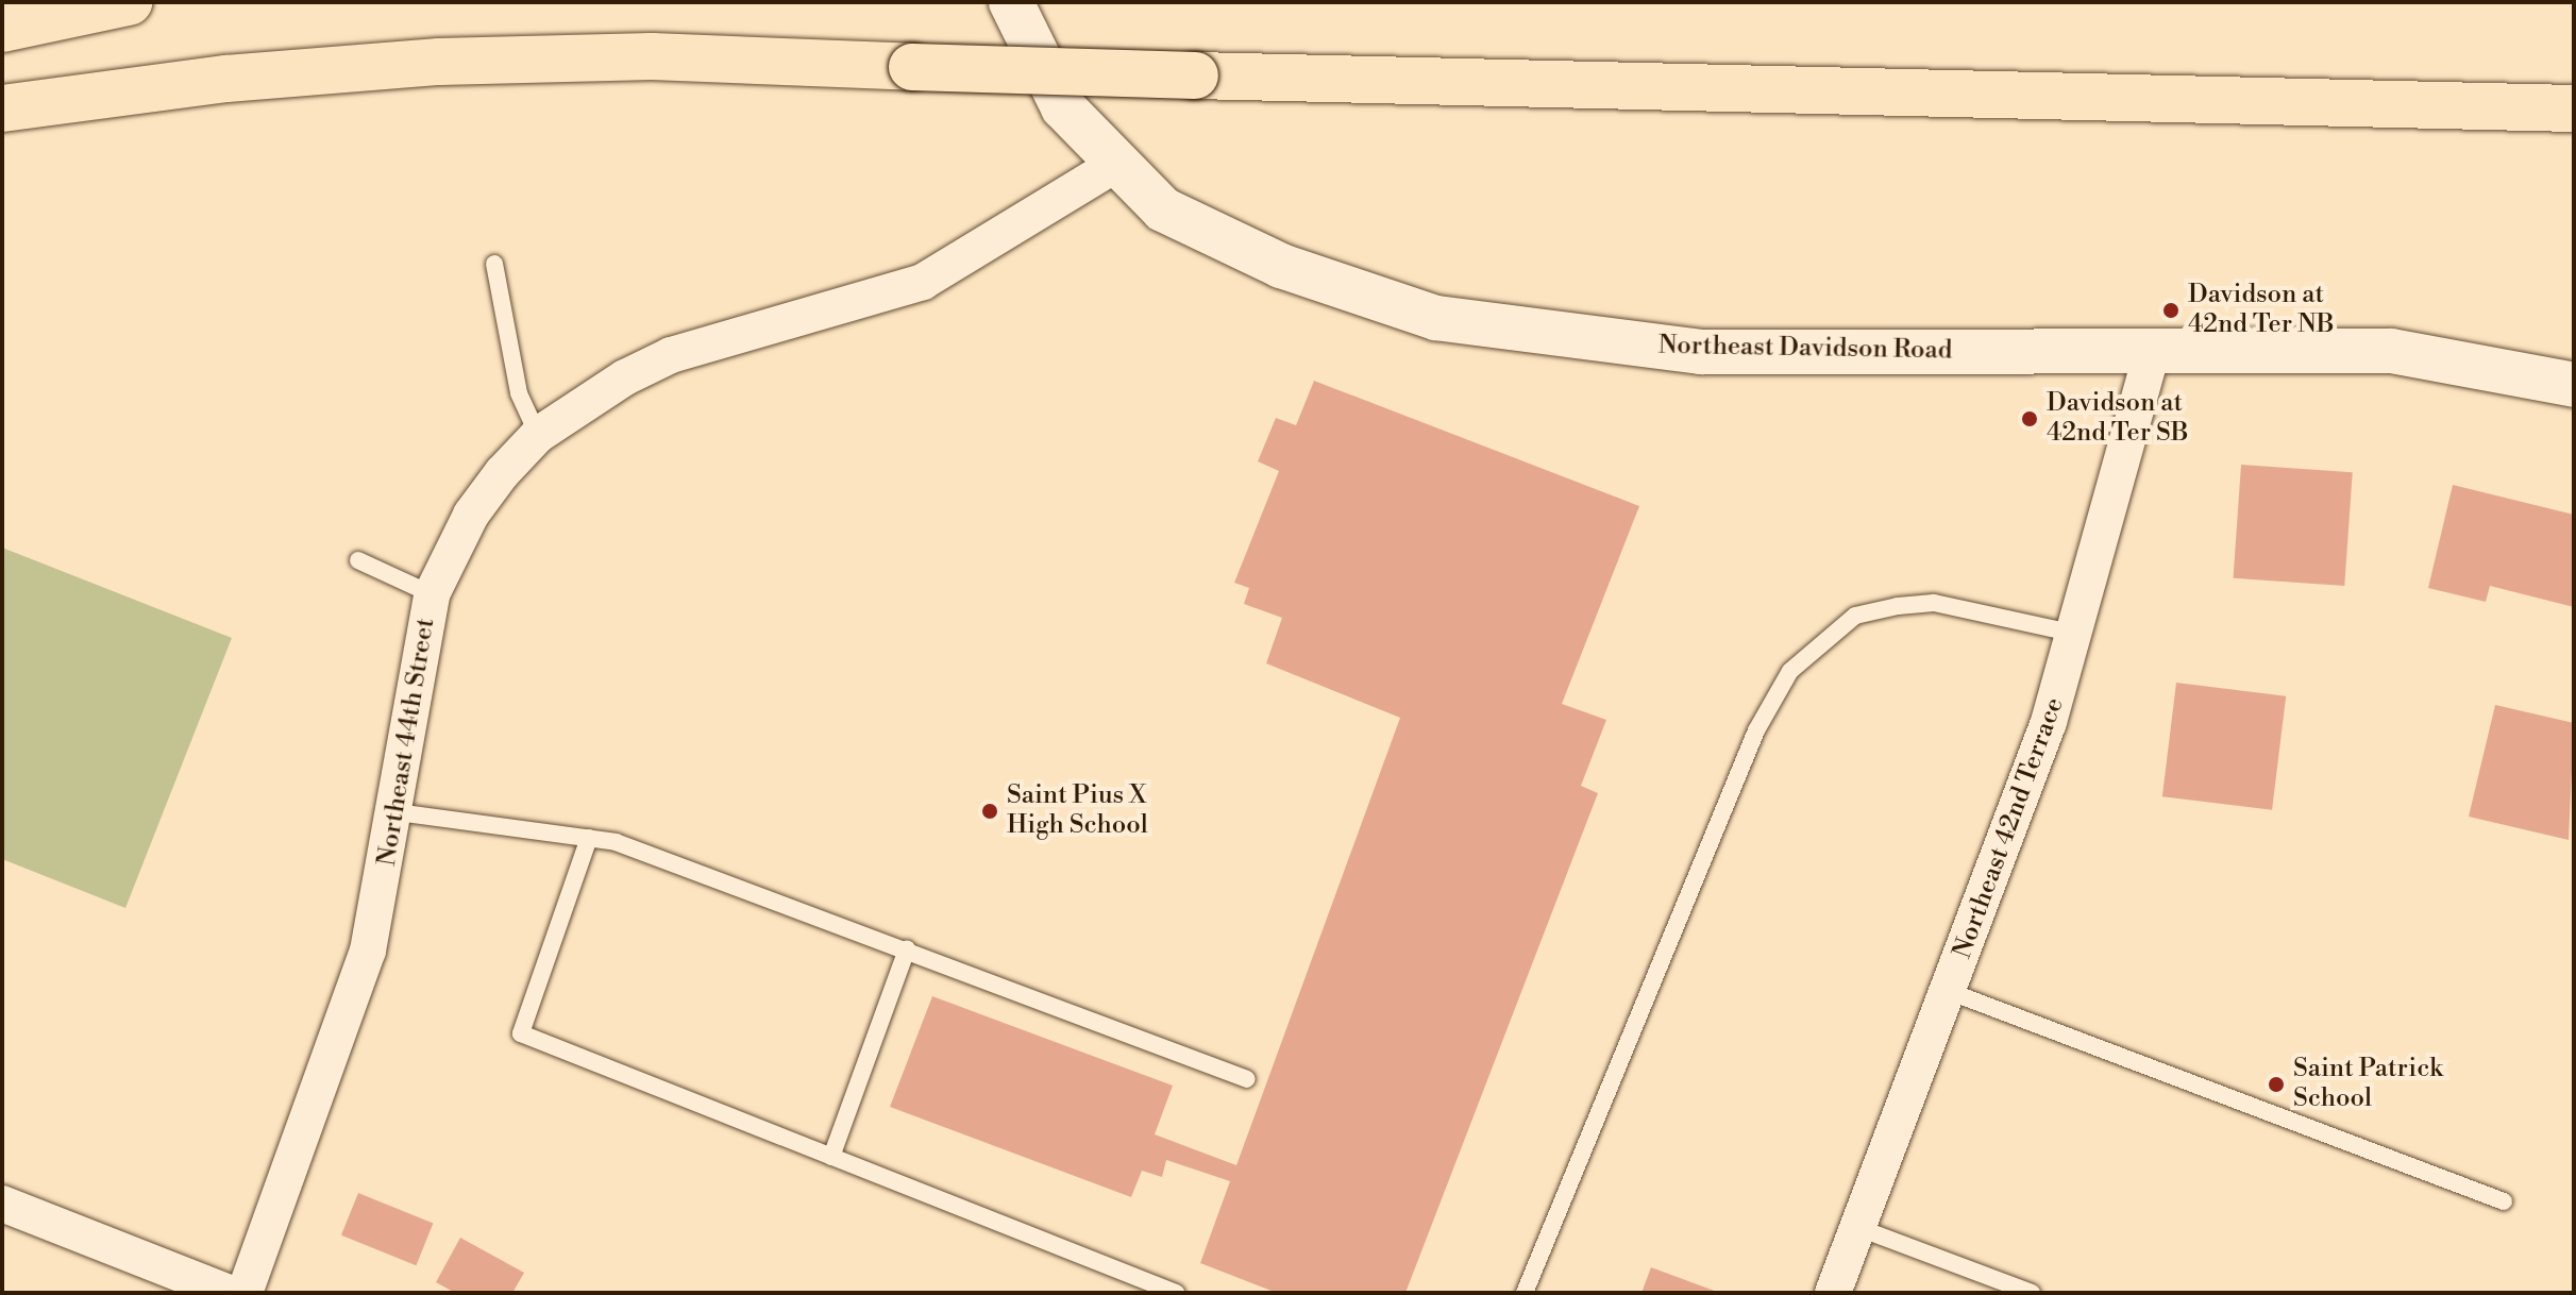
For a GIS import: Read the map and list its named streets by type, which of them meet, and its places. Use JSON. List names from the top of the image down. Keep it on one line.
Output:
{"streets":{"street":["Northeast Davidson Road","Northeast 44th Street","Northeast 42nd Terrace"]},"crossings":[["Northeast Davidson Road","Northeast 44th Street"],["Northeast Davidson Road","Northeast 42nd Terrace"]],"places":["Davidson at 42nd Ter NB","Davidson at 42nd Ter SB","Saint Pius X High School","Saint Patrick School"]}
